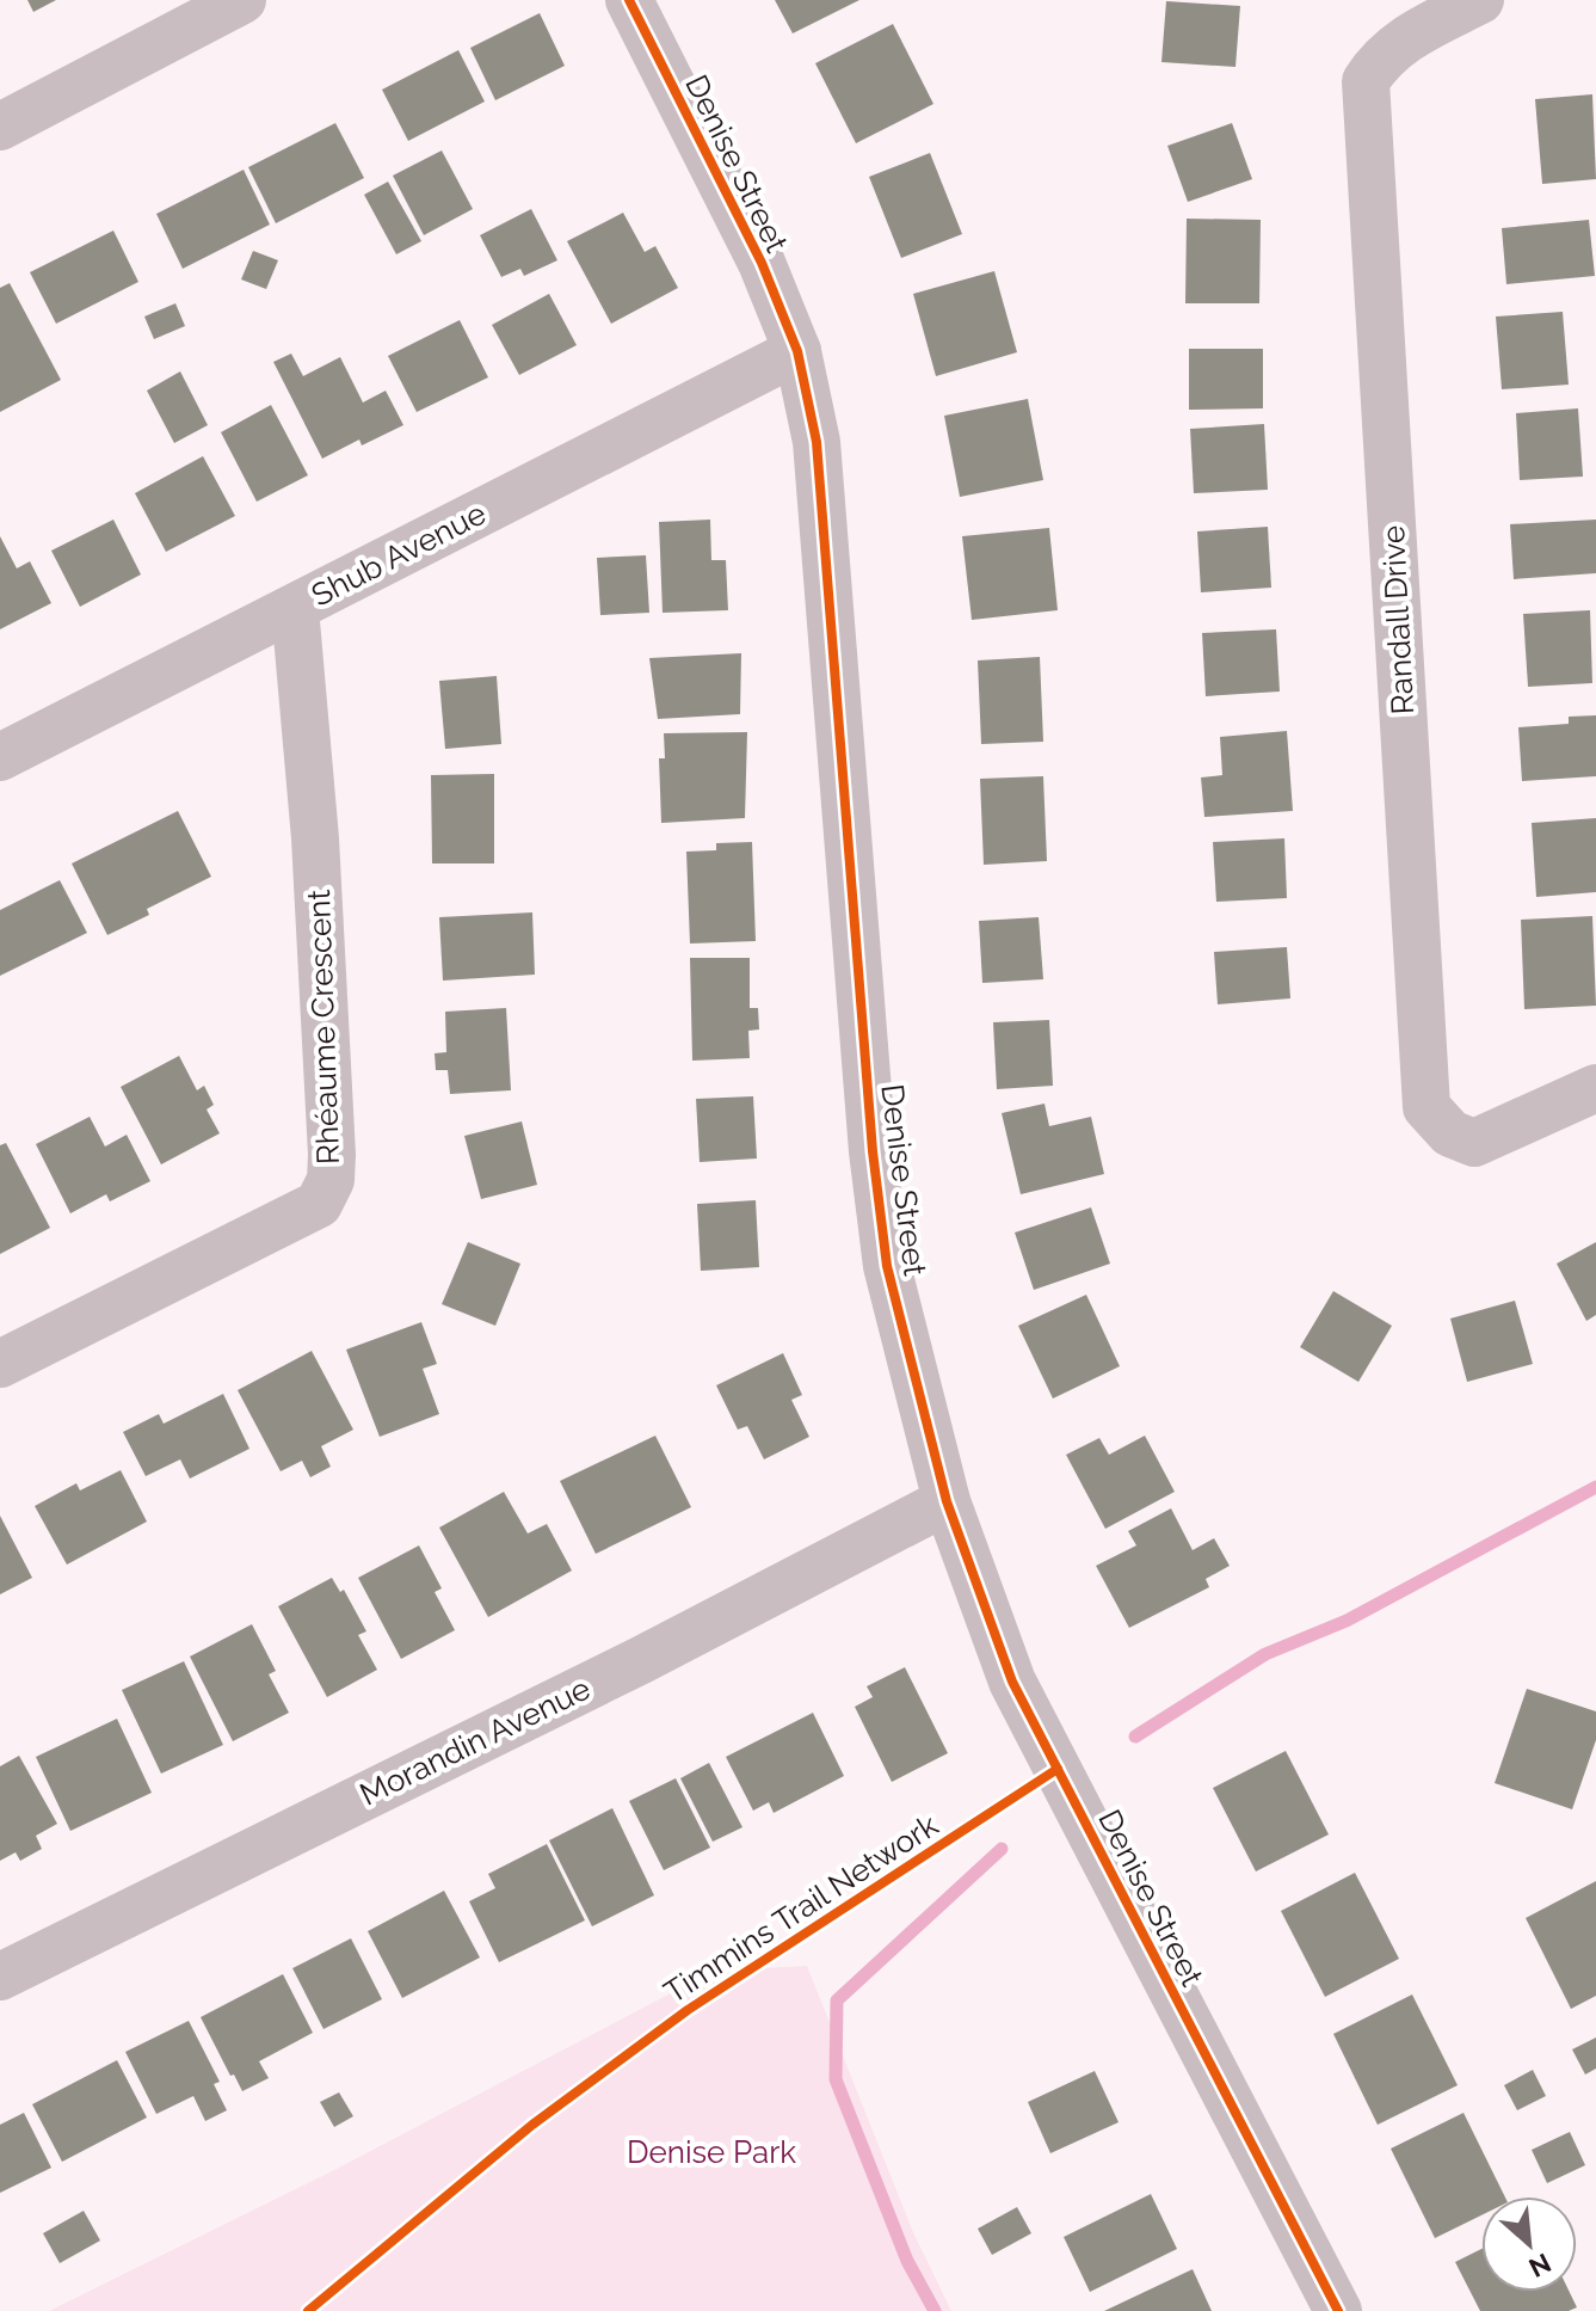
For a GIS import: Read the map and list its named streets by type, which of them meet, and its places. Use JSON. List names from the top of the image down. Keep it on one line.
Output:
{"streets":{"street":["Denise Street","Shub Avenue","Randall Drive","Rhéaume Crescent","Morandin Avenue"],"cycle path":["Timmins Trail Network"]},"crossings":[["Denise Street","Shub Avenue"],["Denise Street","Morandin Avenue"],["Shub Avenue","Rhéaume Crescent"]],"parks":["Denise Park"],"north":"bottom right"}
